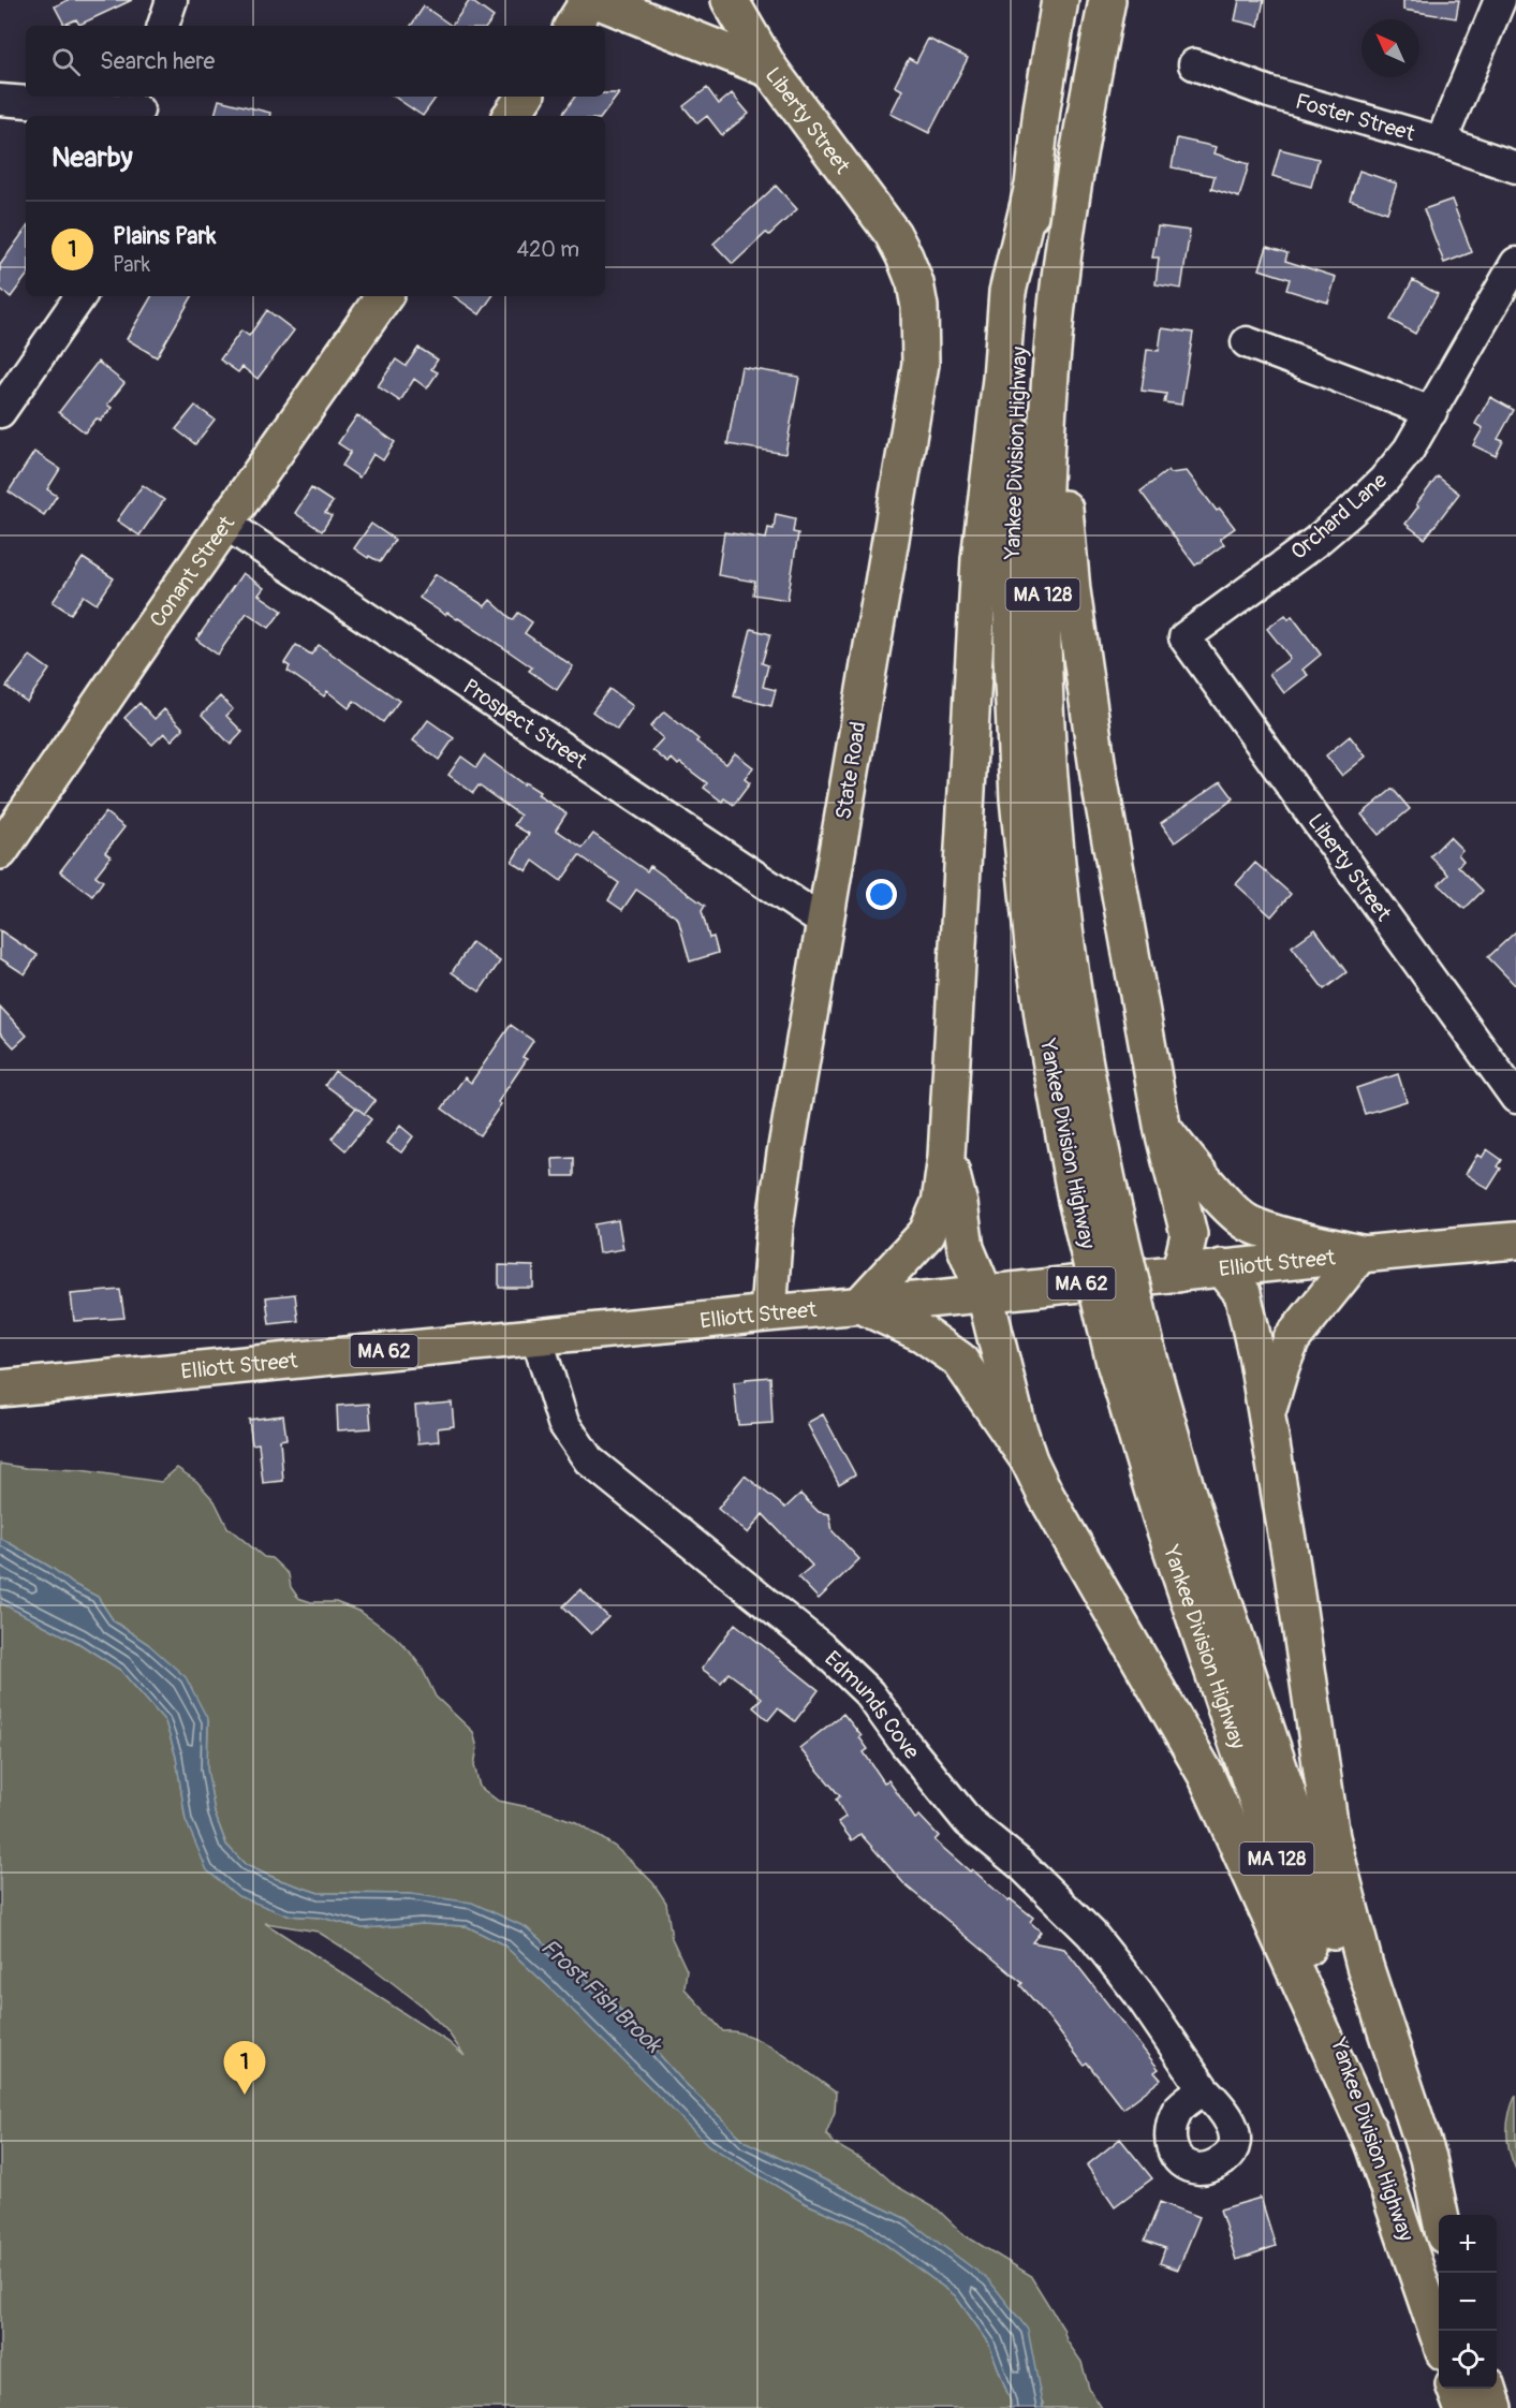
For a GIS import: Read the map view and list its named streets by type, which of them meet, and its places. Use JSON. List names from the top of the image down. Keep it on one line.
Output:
{"streets":{"main road":["Liberty Street","Yankee Division Highway","Conant Street","MA 128","State Road","Elliott Street","MA 62"],"street":["Foster Street","Orchard Lane","Prospect Street","Edmunds Cove"]},"crossings":[["Liberty Street","Orchard Lane"],["Liberty Street","State Road"],["Conant Street","Prospect Street"],["Prospect Street","State Road"],["State Road","Elliott Street"],["Elliott Street","Edmunds Cove"]],"water":["Frost Fish Brook"],"north":"top left","page":{"search":"Search here","heading":"Nearby","list":[{"mark":"1","name":"Plains Park","note":"Park","value":"420 m"}],"pins":"1","map_buttons":["+","−"]}}
